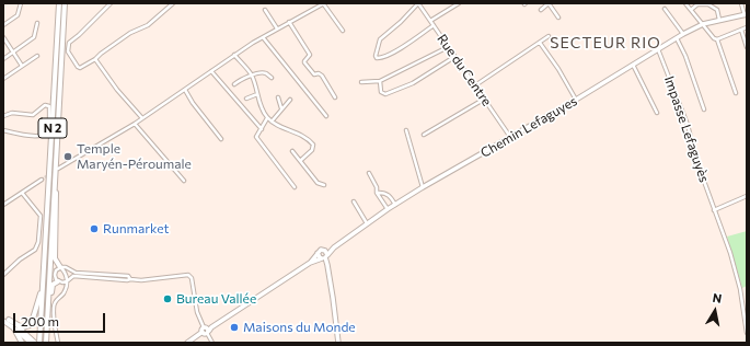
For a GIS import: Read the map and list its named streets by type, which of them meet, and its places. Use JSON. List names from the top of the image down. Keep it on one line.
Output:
{"streets":{"highway":["N 2"],"main road":["Chemin Lefaguyes"],"street":["Rue du Centre","Impasse Lefaguyès"]},"crossings":[["Rue du Centre","Chemin Lefaguyes"],["Chemin Lefaguyes","Impasse Lefaguyès"]],"districts":["SECTEUR RIO"],"places":["Temple Maryén-Péroumale","Runmarket","Bureau Vallée","Maisons du Monde"],"scale_bar":"200 m","north":"top"}
